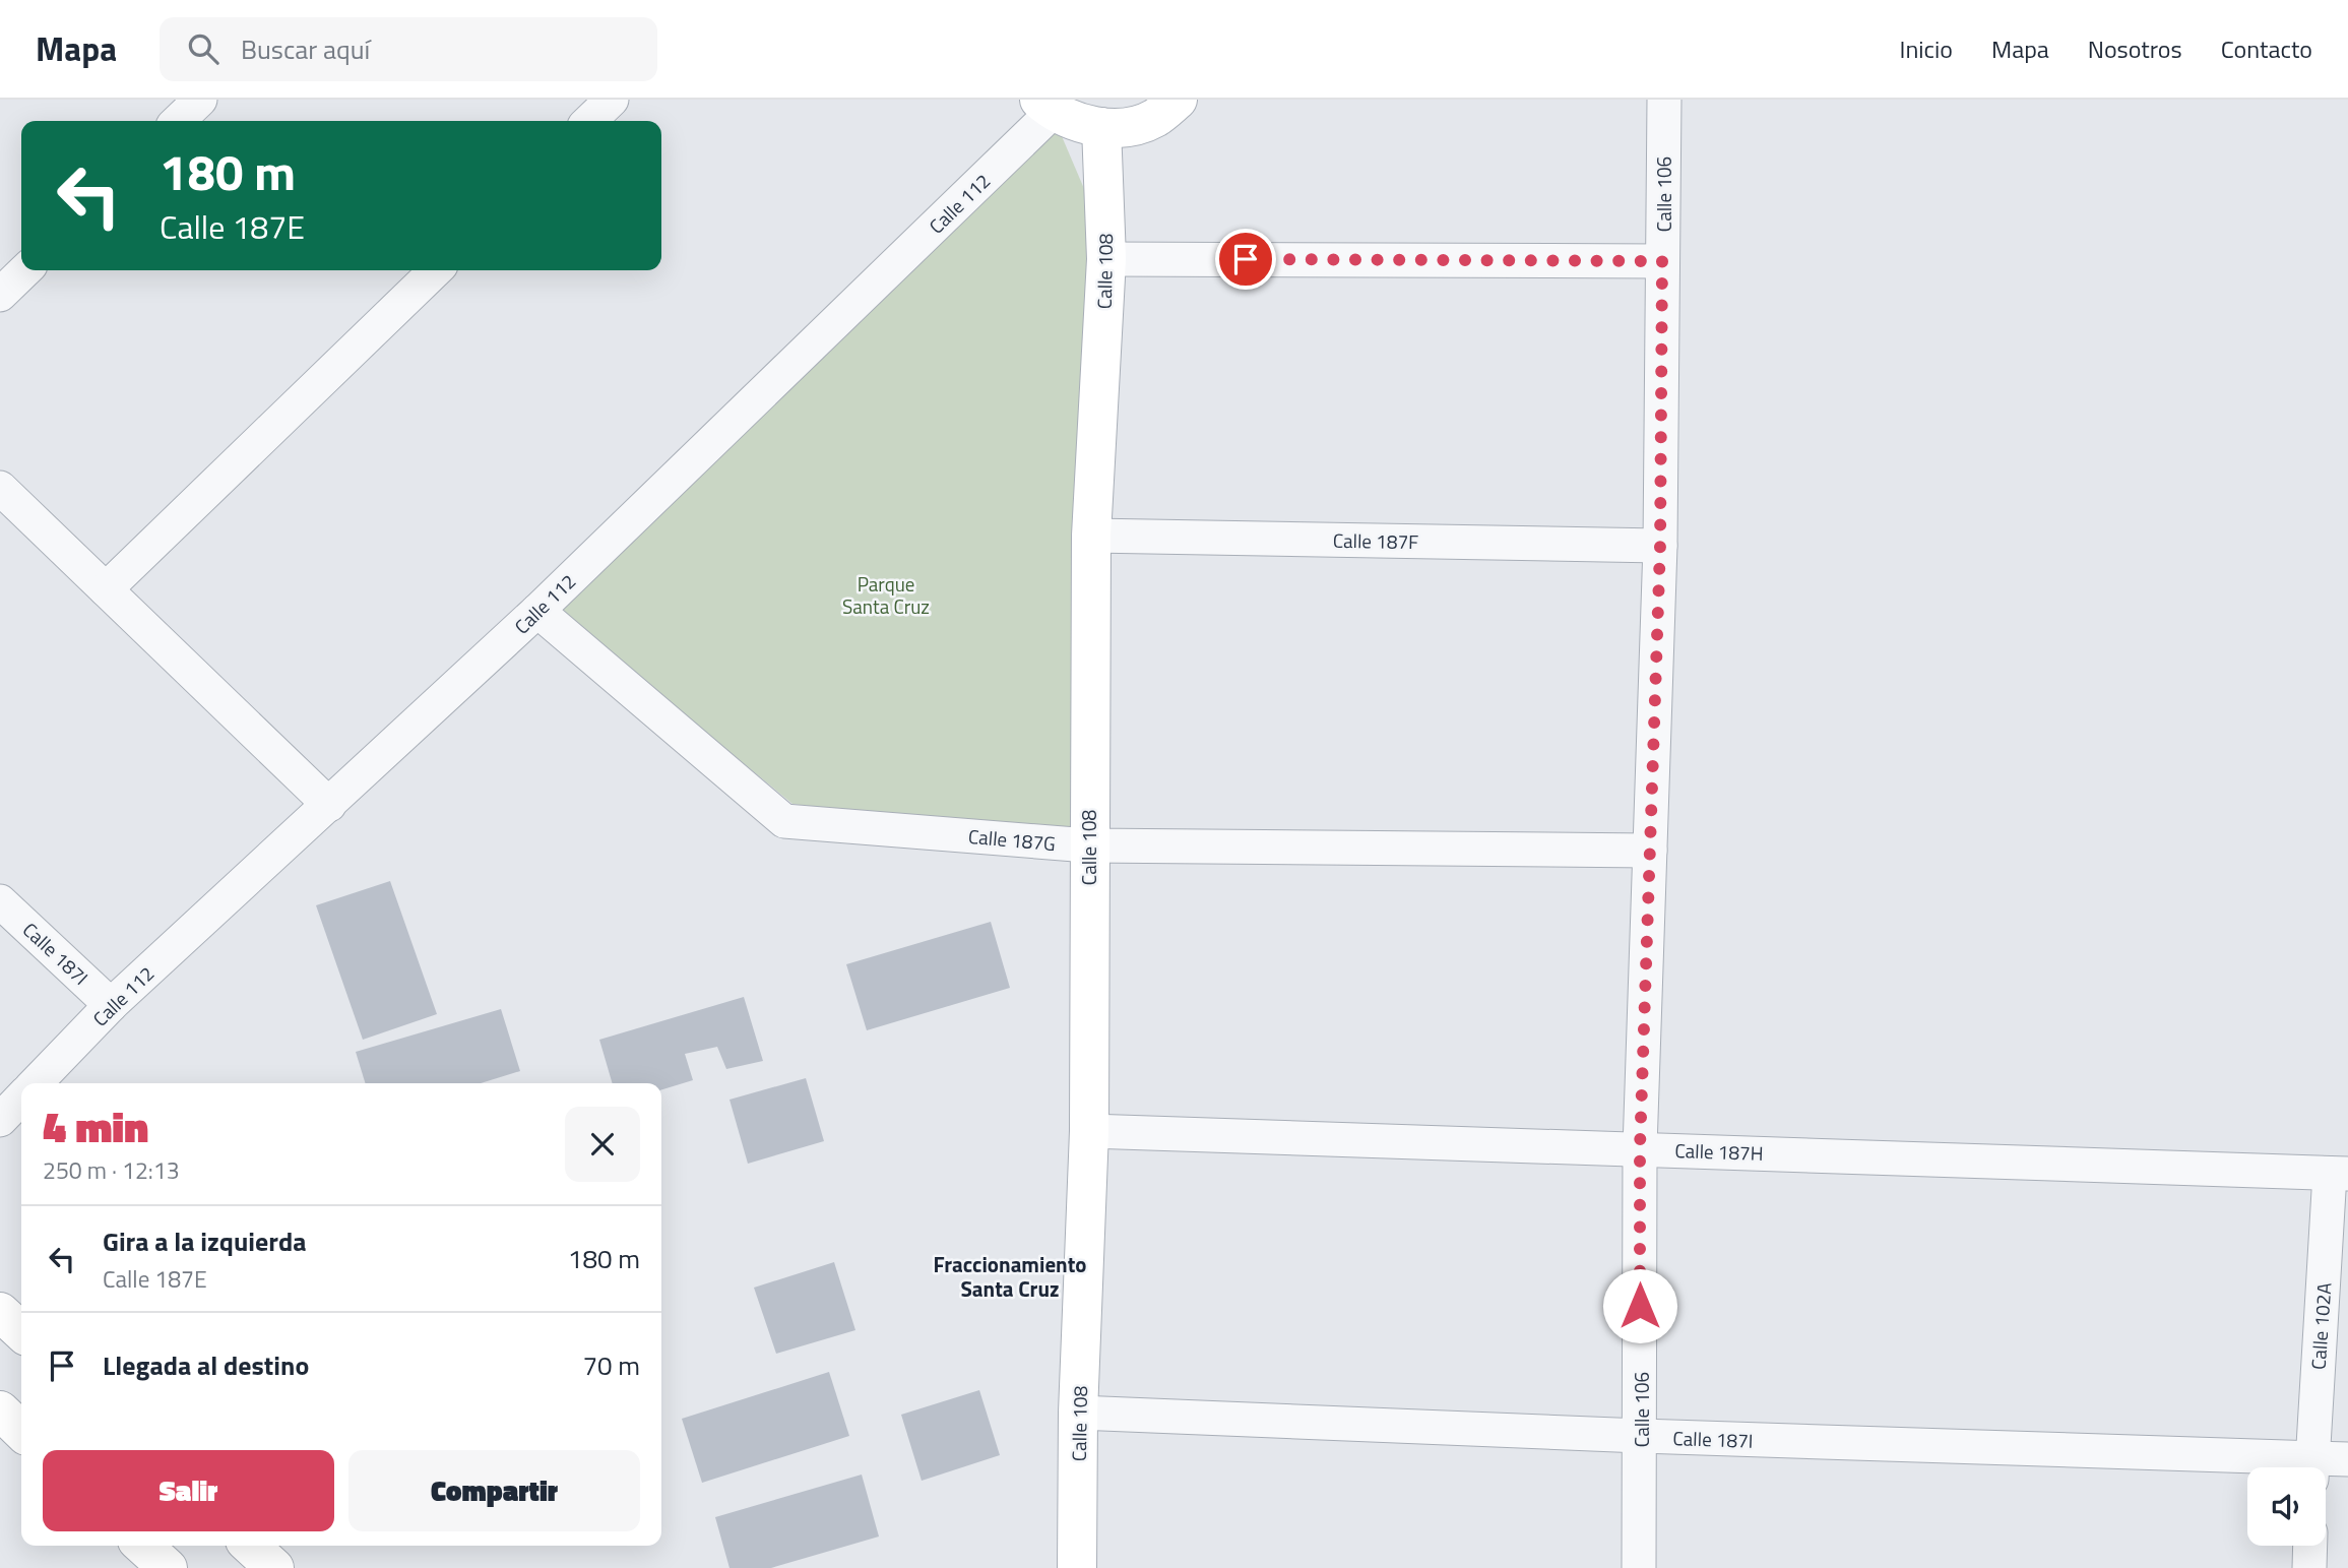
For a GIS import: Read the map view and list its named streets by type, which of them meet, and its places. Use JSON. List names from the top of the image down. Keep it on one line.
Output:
{"streets":{"street":["Calle 106","Calle 112","Calle 108","Calle 187F","Calle 187G","Calle 187I","Calle 187H","Calle 102A"]},"crossings":[["Calle 106","Calle 187F"],["Calle 106","Calle 187G"],["Calle 106","Calle 187I"],["Calle 106","Calle 187H"],["Calle 112","Calle 187G"],["Calle 112","Calle 187I"],["Calle 108","Calle 187F"],["Calle 108","Calle 187G"],["Calle 108","Calle 187I"],["Calle 108","Calle 187H"],["Calle 187H","Calle 102A"]],"districts":["Fraccionamiento Santa Cruz"],"parks":["Parque Santa Cruz"],"page":{"header":"Mapa","search":"Buscar aquí","nav":["Inicio","Mapa","Nosotros","Contacto"],"turn":["180 m","Calle 187E"],"heading":["4 min","250 m · 12:13"],"list":[{"name":"Gira a la izquierda","note":"Calle 187E","value":"180 m"},{"name":"Llegada al destino","value":"70 m"}],"buttons":["Salir","Compartir"]}}
